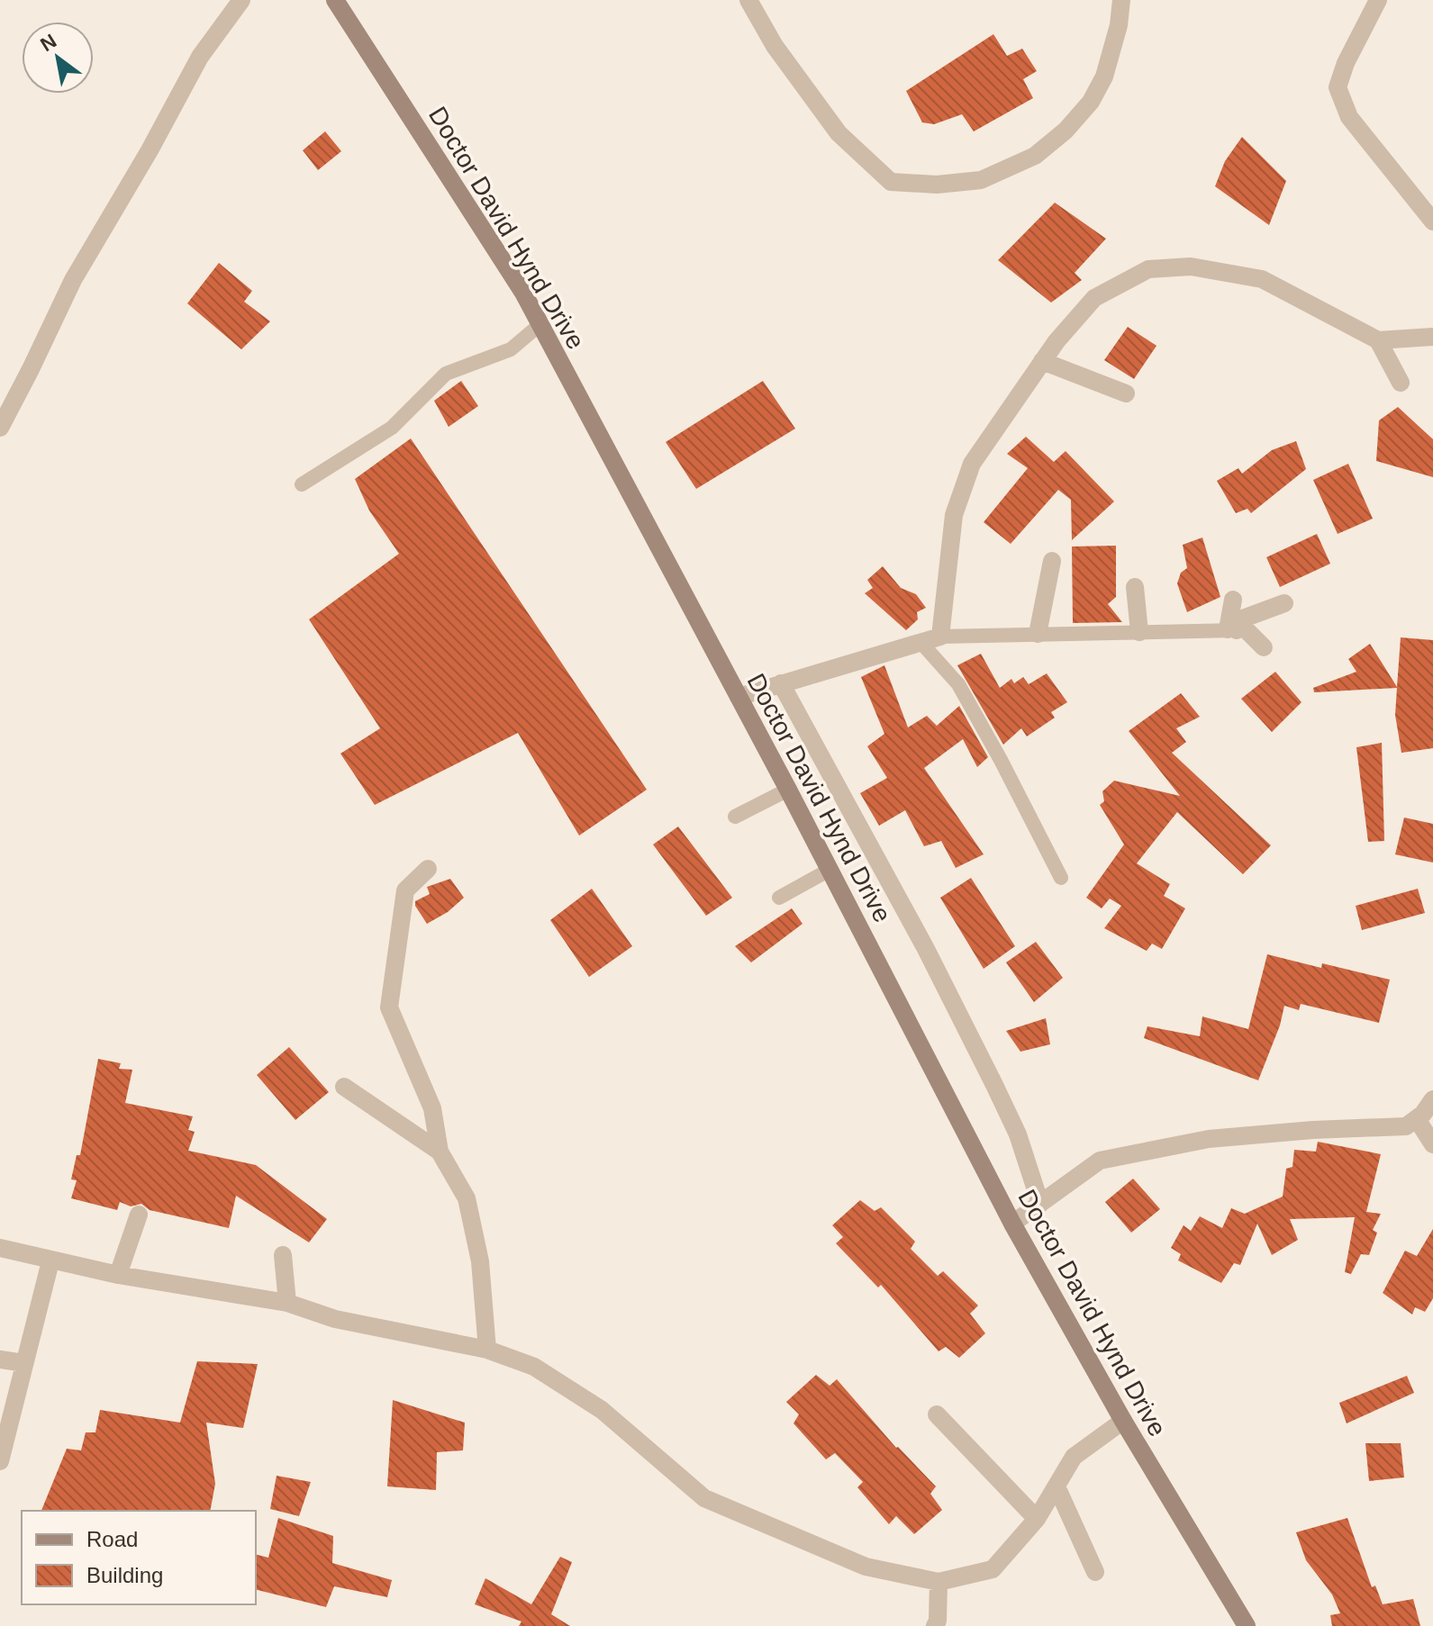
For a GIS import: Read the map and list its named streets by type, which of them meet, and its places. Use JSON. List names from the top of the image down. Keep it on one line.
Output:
{"streets":{"main road":["Doctor David Hynd Drive"]},"legend":["Road","Building"],"north":"top left"}
